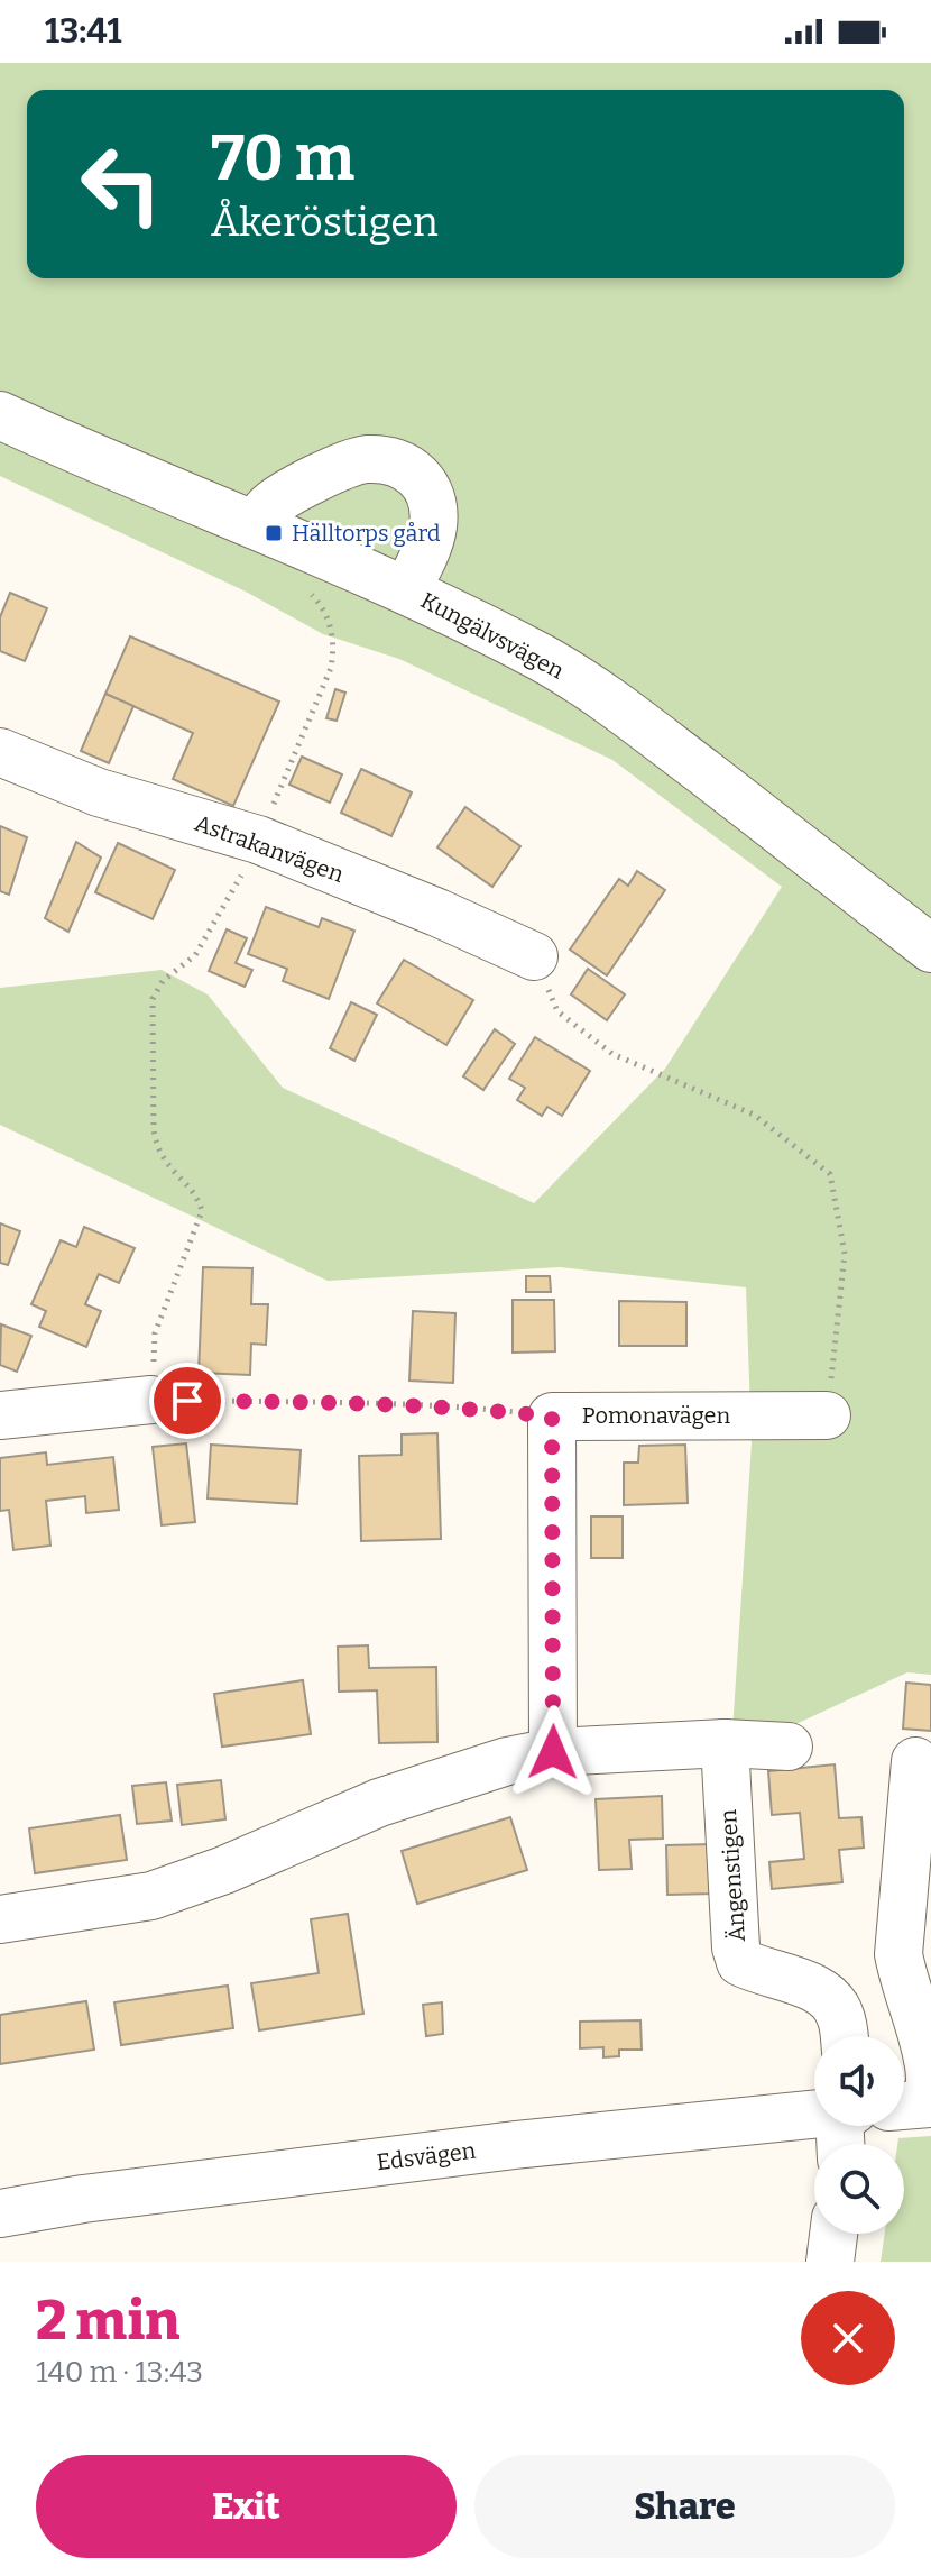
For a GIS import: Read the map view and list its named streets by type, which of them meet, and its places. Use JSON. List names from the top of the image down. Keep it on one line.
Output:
{"streets":{"street":["Kungälvsvägen","Astrakanvägen","Pomonavägen","Ängenstigen","Edsvägen"]},"places":{"transit":["Hälltorps gård"]},"page":{"status":"13:41","turn":["70 m","Åkeröstigen"],"heading":["2 min","140 m · 13:43"],"buttons":["Exit","Share"]}}
